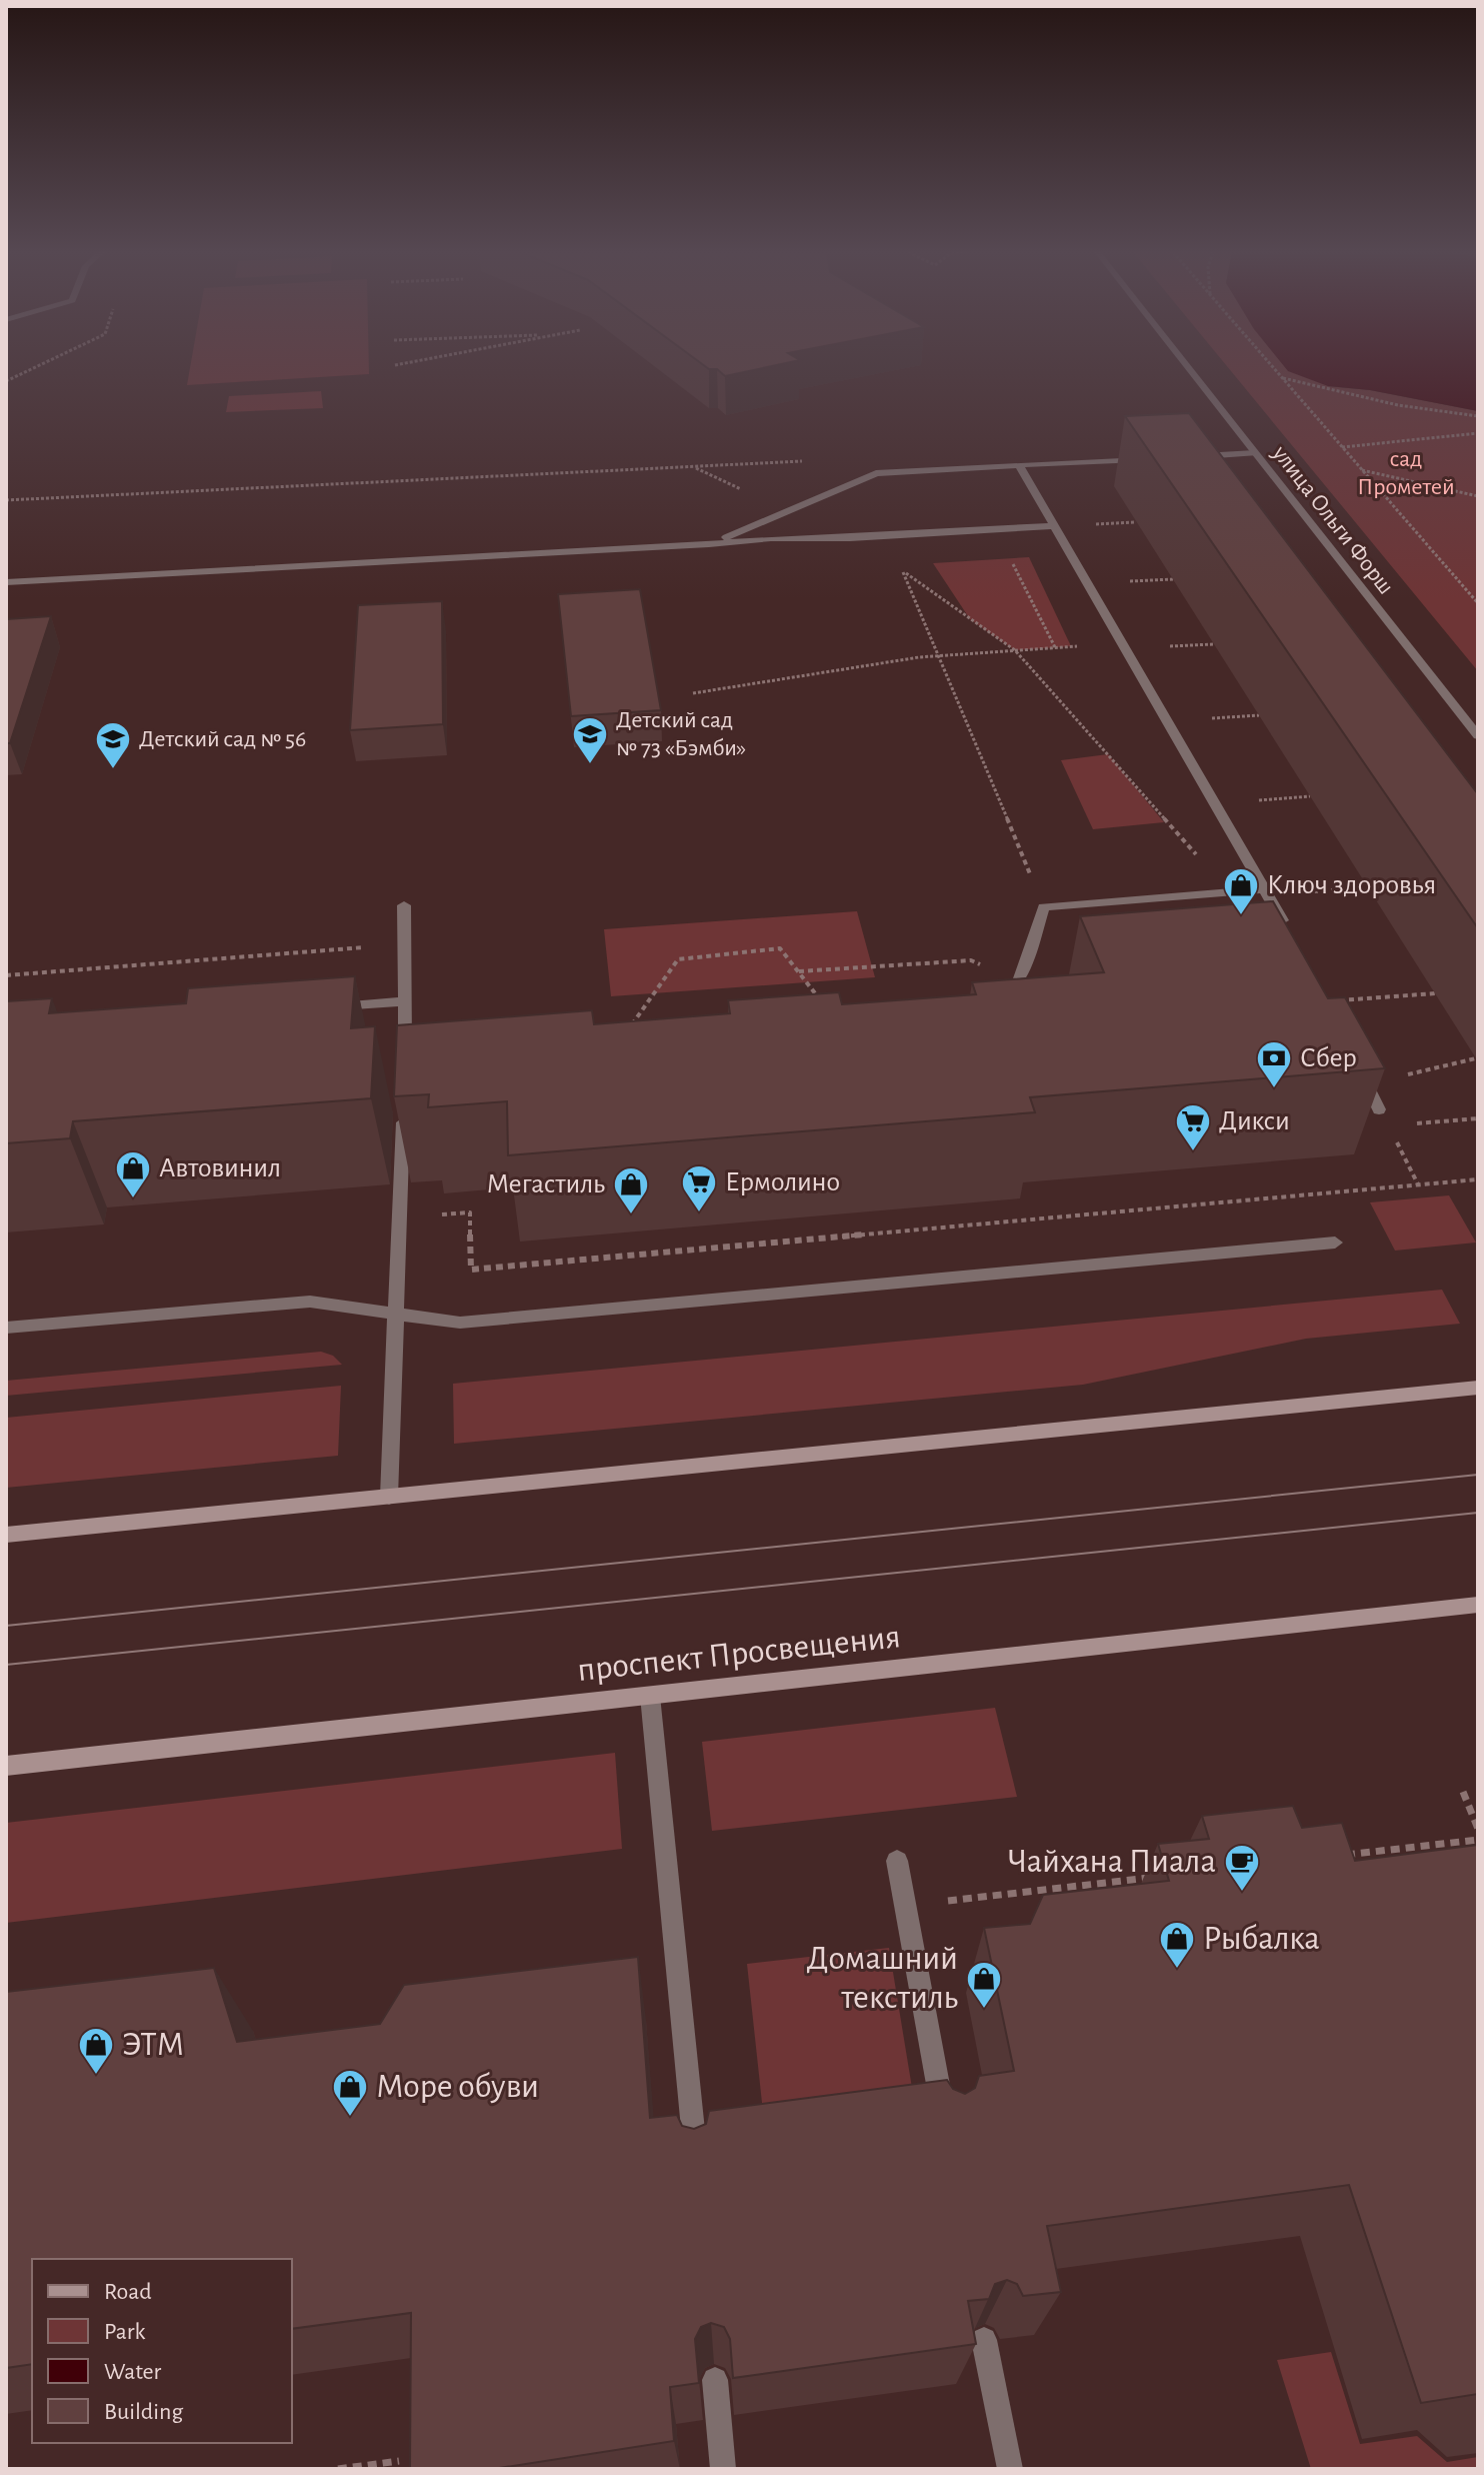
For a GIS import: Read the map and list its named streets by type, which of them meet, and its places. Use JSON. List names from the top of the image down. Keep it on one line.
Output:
{"streets":{"main road":["проспект Просвещения"],"street":["улица Ольги Форш"]},"parks":["сад Прометей"],"places":{"school or university":["Детский сад № 73 «Бэмби»","Детский сад № 56"],"shop":["Ключ здоровья","Автовинил","Мегастиль","Рыбалка","Домашний текстиль","ЭТМ","Море обуви"],"bank":["Сбер"],"supermarket":["Дикси","Ермолино"],"cafe":["Чайхана Пиала"]},"legend":["Road","Park","Water","Building"]}
